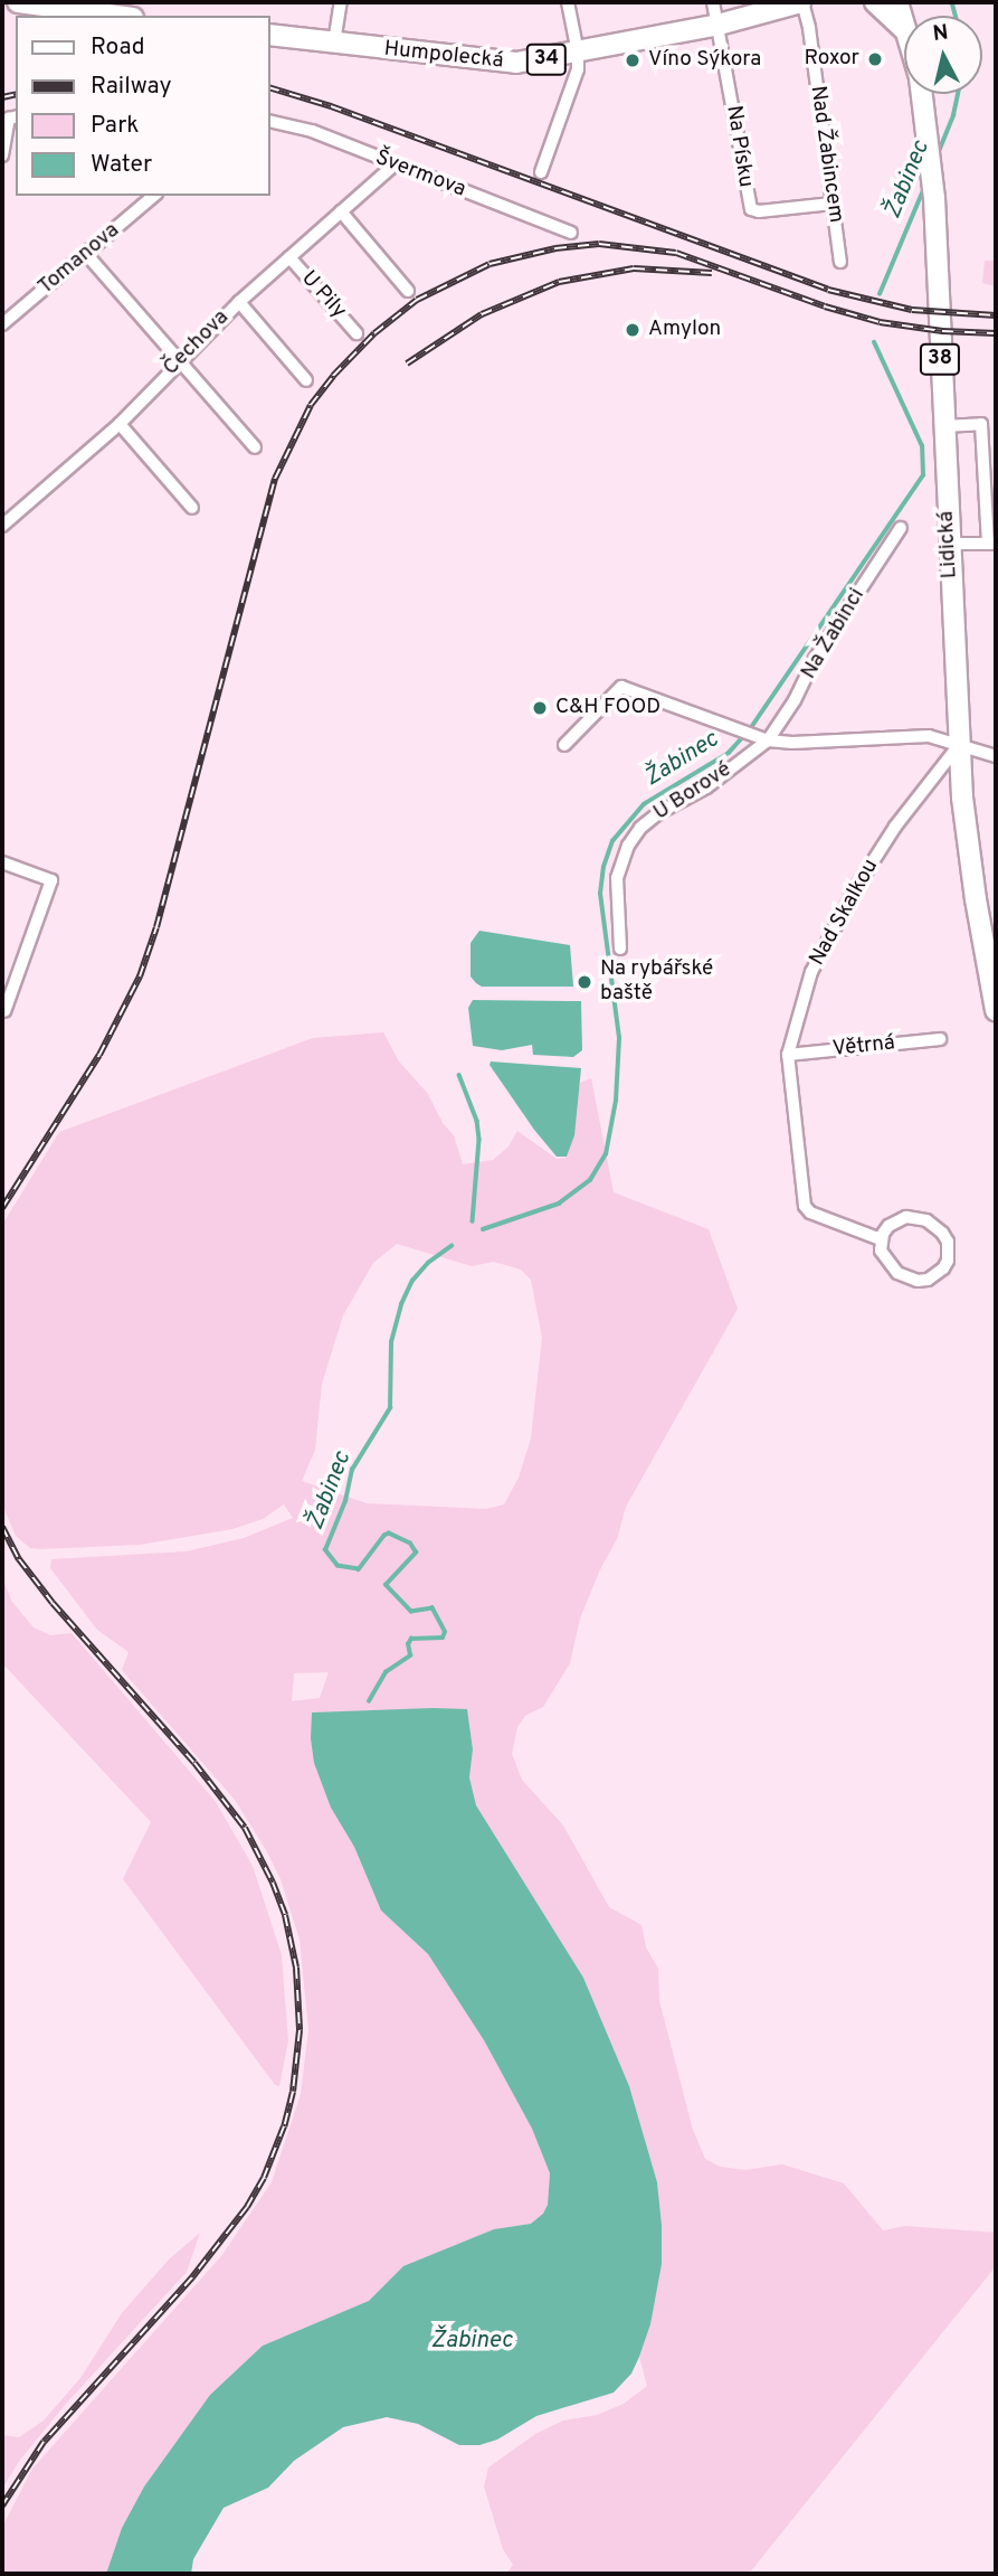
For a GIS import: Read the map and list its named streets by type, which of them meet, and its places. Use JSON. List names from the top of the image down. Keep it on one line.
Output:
{"streets":{"main road":["Humpolecká","34","38","Lidická"],"street":["Na Písku","Nad Žabincem","Švermova","Tomanova","U Pily","Čechova","Na Žabinci","U Borové","Nad Skalkou","Větrná"]},"crossings":[["Humpolecká","Na Písku"],["Humpolecká","Nad Žabincem"],["Na Písku","Nad Žabincem"],["Švermova","Čechova"],["U Pily","Čechova"],["Lidická","Nad Skalkou"],["Na Žabinci","U Borové"],["Nad Skalkou","Větrná"]],"water":["Žabinec"],"places":["Roxor","Víno Sýkora","Amylon","C&H FOOD","Na rybářské baště"],"legend":["Road","Railway","Park","Water"],"north":"top"}
